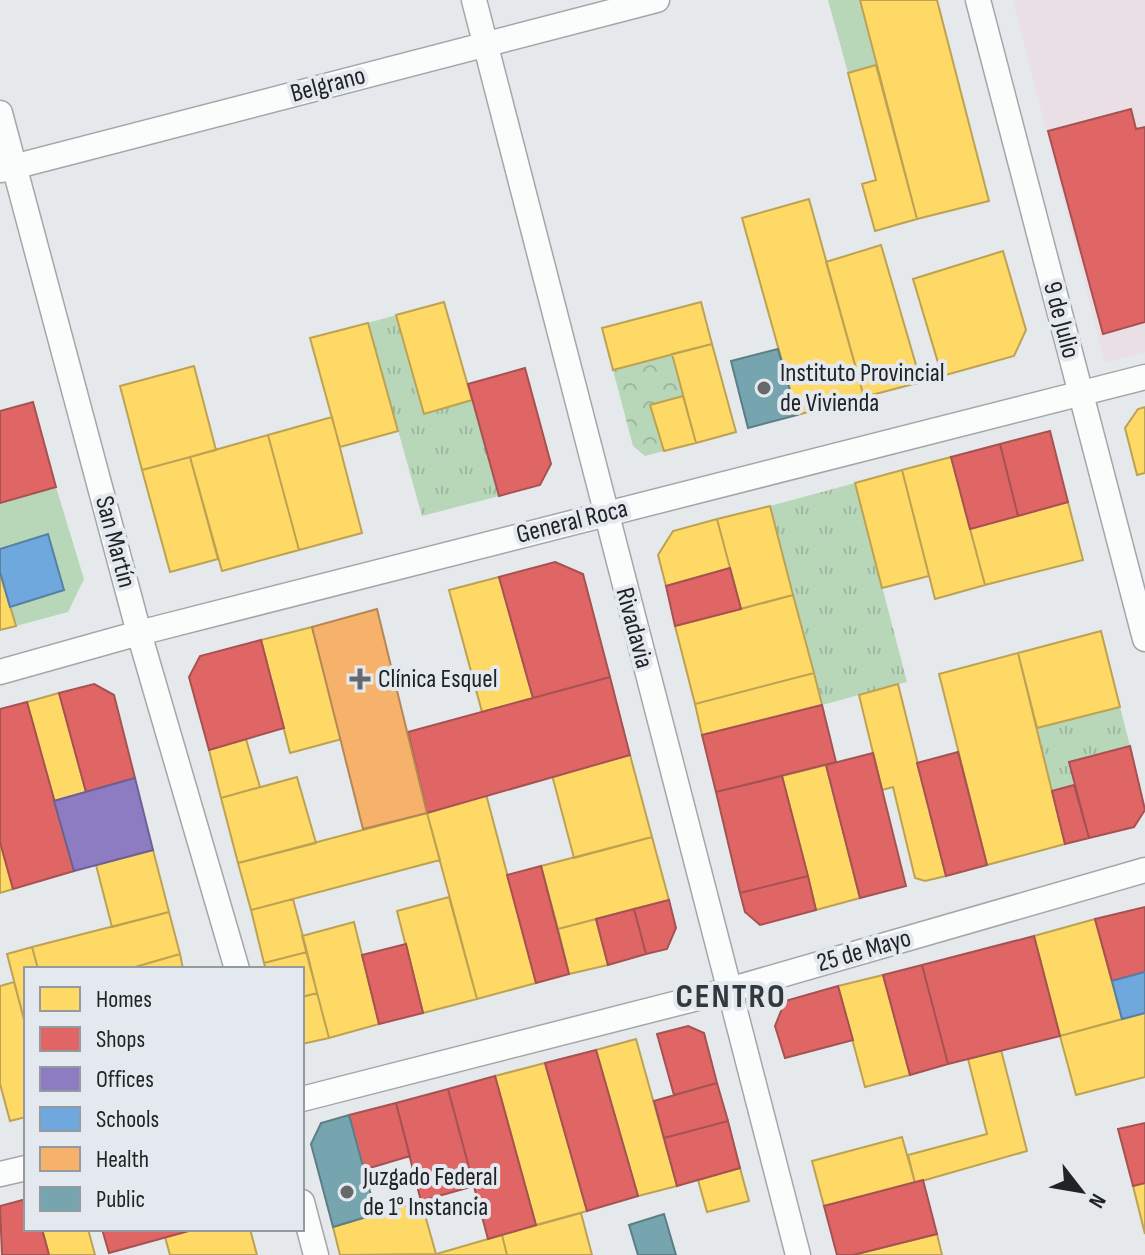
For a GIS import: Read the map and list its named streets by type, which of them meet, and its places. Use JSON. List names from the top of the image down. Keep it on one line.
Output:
{"streets":{"street":["Belgrano","9 de Julio","General Roca","San Martín","Rivadavia","25 de Mayo"]},"crossings":[["Belgrano","San Martín"],["Belgrano","Rivadavia"],["9 de Julio","General Roca"],["General Roca","San Martín"],["General Roca","Rivadavia"],["Rivadavia","25 de Mayo"]],"districts":["CENTRO"],"places":{"other":["Instituto Provincial de Vivienda","Juzgado Federal de 1° Instancia"],"health":["Clínica Esquel"]},"legend":["Homes","Shops","Offices","Schools","Health","Public"],"north":"bottom right"}
